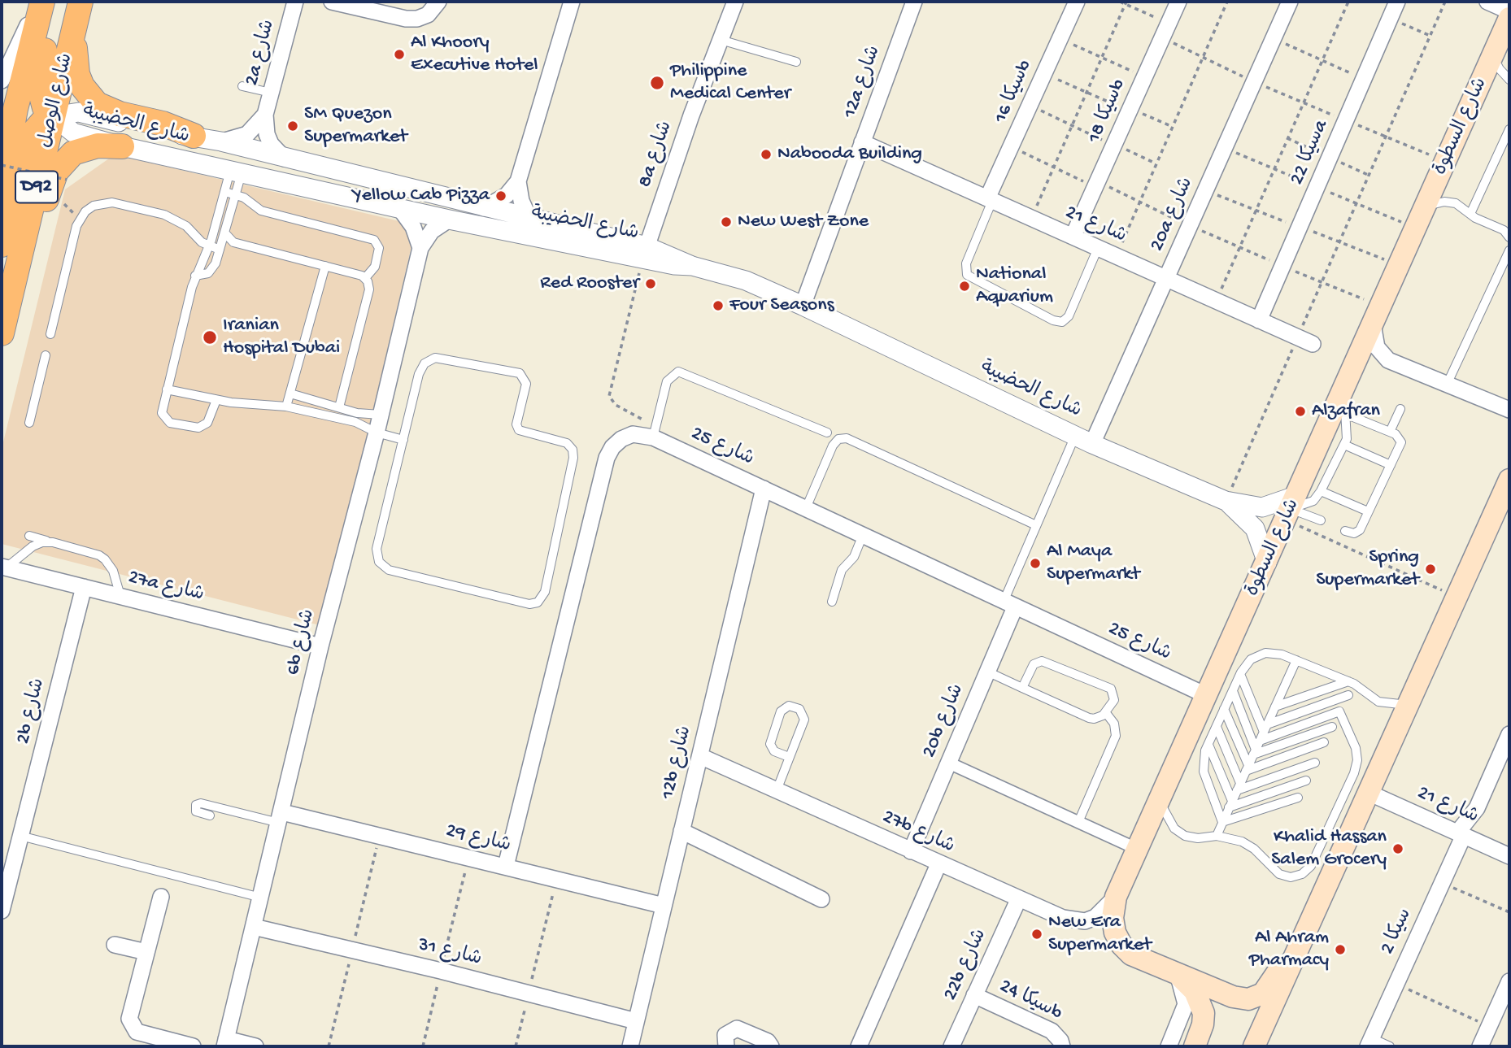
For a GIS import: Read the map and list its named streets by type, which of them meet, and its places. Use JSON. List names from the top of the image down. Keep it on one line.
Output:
{"streets":{"main road":["شارع الوصل","شارع السطوة","D92"],"street":["2a شارع","12a شارع","سيكا 16b","سيكا 18b","شارع الحضيبة","سيكا 22a","8a شارع","20a شارع","شارع 21","شارع 25","27a شارع","6b شارع","2b شارع","20b شارع","12b شارع","27b شارع","شارع 29","سيكا 2","شارع 31","22b شارع","سيكا 24b"]},"crossings":[["2a شارع","شارع الحضيبة"],["12a شارع","شارع الحضيبة"],["12a شارع","شارع 21"],["سيكا 16b","شارع 21"],["شارع الوصل","شارع الحضيبة"],["سيكا 18b","شارع 21"],["شارع الحضيبة","شارع السطوة"],["شارع الحضيبة","8a شارع"],["شارع الحضيبة","20a شارع"],["شارع الحضيبة","6b شارع"],["شارع السطوة","شارع 25"],["شارع السطوة","27b شارع"],["سيكا 22a","شارع 21"],["20a شارع","شارع 21"],["شارع 21","سيكا 2"],["شارع 25","20b شارع"],["شارع 25","12b شارع"],["شارع 25","شارع 29"],["27a شارع","6b شارع"],["27a شارع","2b شارع"],["6b شارع","شارع 29"],["6b شارع","شارع 31"],["20b شارع","27b شارع"],["12b شارع","27b شارع"],["12b شارع","شارع 29"],["12b شارع","شارع 31"],["27b شارع","22b شارع"],["22b شارع","سيكا 24b"]],"places":["Al Khoory Executive Hotel","Philippine Medical Center","SM Quezon Supermarket","Nabooda Building","Yellow Cab Pizza","New West Zone","Red Rooster","National Aquarium","Four Seasons","Iranian Hospital Dubai","Alzafran","Al Maya Supermarkt","Spring Supermarket","Khalid Hassan Salem Grocery","New Era Supermarket","Al Ahram Pharmacy"]}
